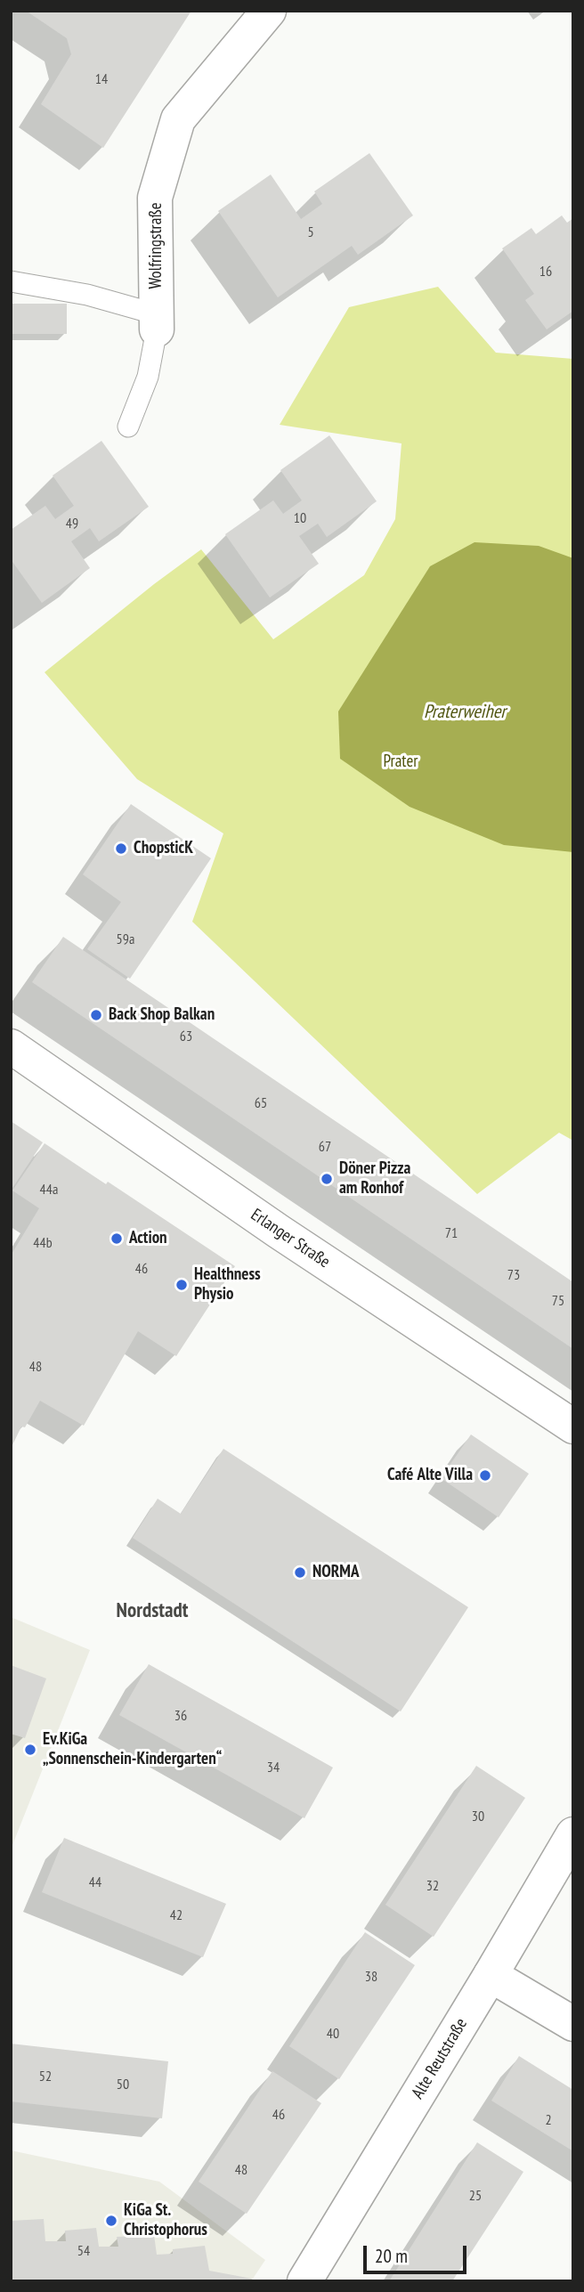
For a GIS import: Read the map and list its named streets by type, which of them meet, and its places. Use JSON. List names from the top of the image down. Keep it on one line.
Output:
{"streets":{"main road":["Wolfringstraße","Erlanger Straße","Alte Reutstraße"]},"districts":["Nordstadt"],"water":["Praterweiher"],"parks":["Prater"],"places":["ChopsticK","Back Shop Balkan","Döner Pizza am Ronhof","Action","Healthness Physio","Café Alte Villa","NORMA","Ev.KiGa „Sonnenschein-Kindergarten“","KiGa St. Christophorus"],"house_numbers":["14","5","16","10","49","59a","63","65","67","44a","71","44b","46","73","75","48","36","34","30","44","32","42","38","40","52","50","46","2","48","25","54"],"scale_bar":"20 m"}
